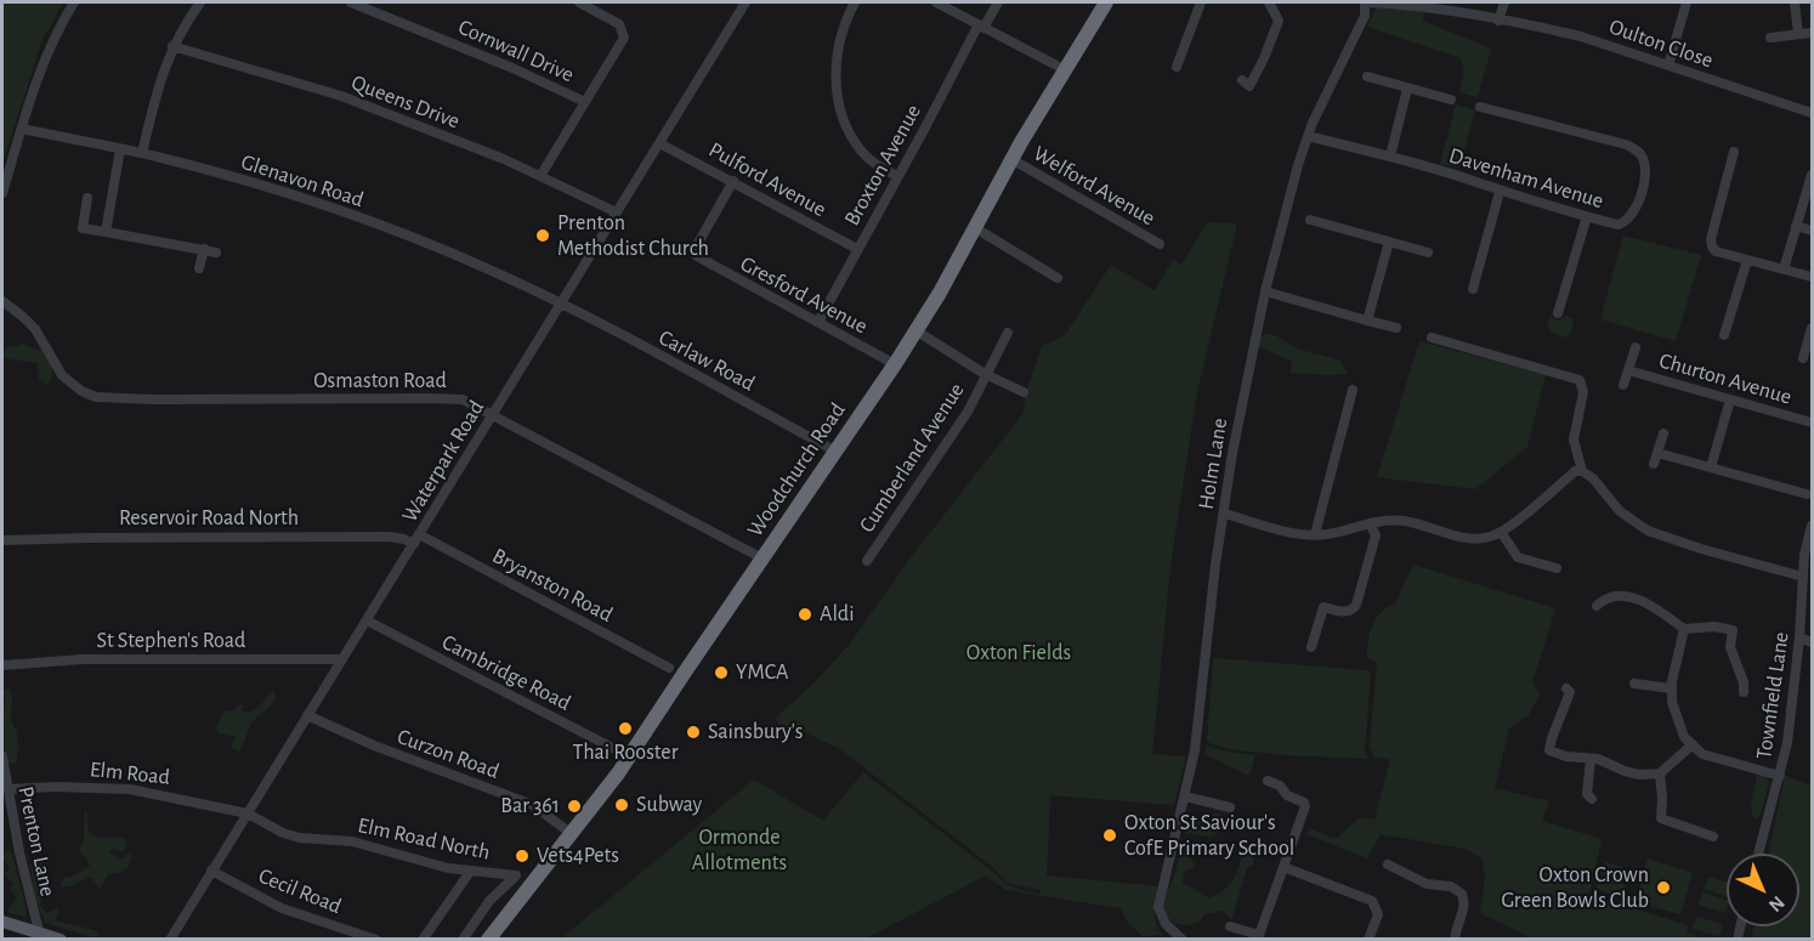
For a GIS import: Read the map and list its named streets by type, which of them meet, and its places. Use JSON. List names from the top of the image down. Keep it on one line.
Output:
{"streets":{"highway":["Woodchurch Road"],"street":["Oulton Close","Cornwall Drive","Queens Drive","Broxton Avenue","Davenham Avenue","Pulford Avenue","Glenavon Road","Welford Avenue","Gresford Avenue","Carlaw Road","Churton Avenue","Osmaston Road","Cumberland Avenue","Waterpark Road","Holm Lane","Reservoir Road North","Bryanston Road","St Stephen's Road","Cambridge Road","Townfield Lane","Curzon Road","Elm Road","Elm Road North","Prenton Lane","Cecil Road"]},"crossings":[["Oulton Close","Holm Lane"],["Queens Drive","Waterpark Road"],["Broxton Avenue","Pulford Avenue"],["Broxton Avenue","Gresford Avenue"],["Davenham Avenue","Holm Lane"],["Pulford Avenue","Gresford Avenue"],["Pulford Avenue","Waterpark Road"],["Glenavon Road","Carlaw Road"],["Glenavon Road","Waterpark Road"],["Welford Avenue","Woodchurch Road"],["Gresford Avenue","Woodchurch Road"],["Carlaw Road","Waterpark Road"],["Carlaw Road","Woodchurch Road"],["Osmaston Road","Waterpark Road"],["Osmaston Road","Woodchurch Road"],["Waterpark Road","Reservoir Road North"],["Waterpark Road","Bryanston Road"],["Waterpark Road","St Stephen's Road"],["Waterpark Road","Cambridge Road"],["Waterpark Road","Curzon Road"],["Waterpark Road","Elm Road"],["Waterpark Road","Elm Road North"],["Waterpark Road","Cecil Road"],["Woodchurch Road","Cambridge Road"],["Woodchurch Road","Curzon Road"],["Reservoir Road North","Bryanston Road"],["Elm Road","Elm Road North"],["Elm Road","Prenton Lane"]],"parks":["Oxton Fields","Ormonde Allotments"],"places":["Prenton Methodist Church","Aldi","YMCA","Thai Rooster","Sainsbury's","Subway","Bar 361","Oxton St Saviour's CofE Primary School","Vets4Pets","Oxton Crown Green Bowls Club"],"north":"bottom right"}
